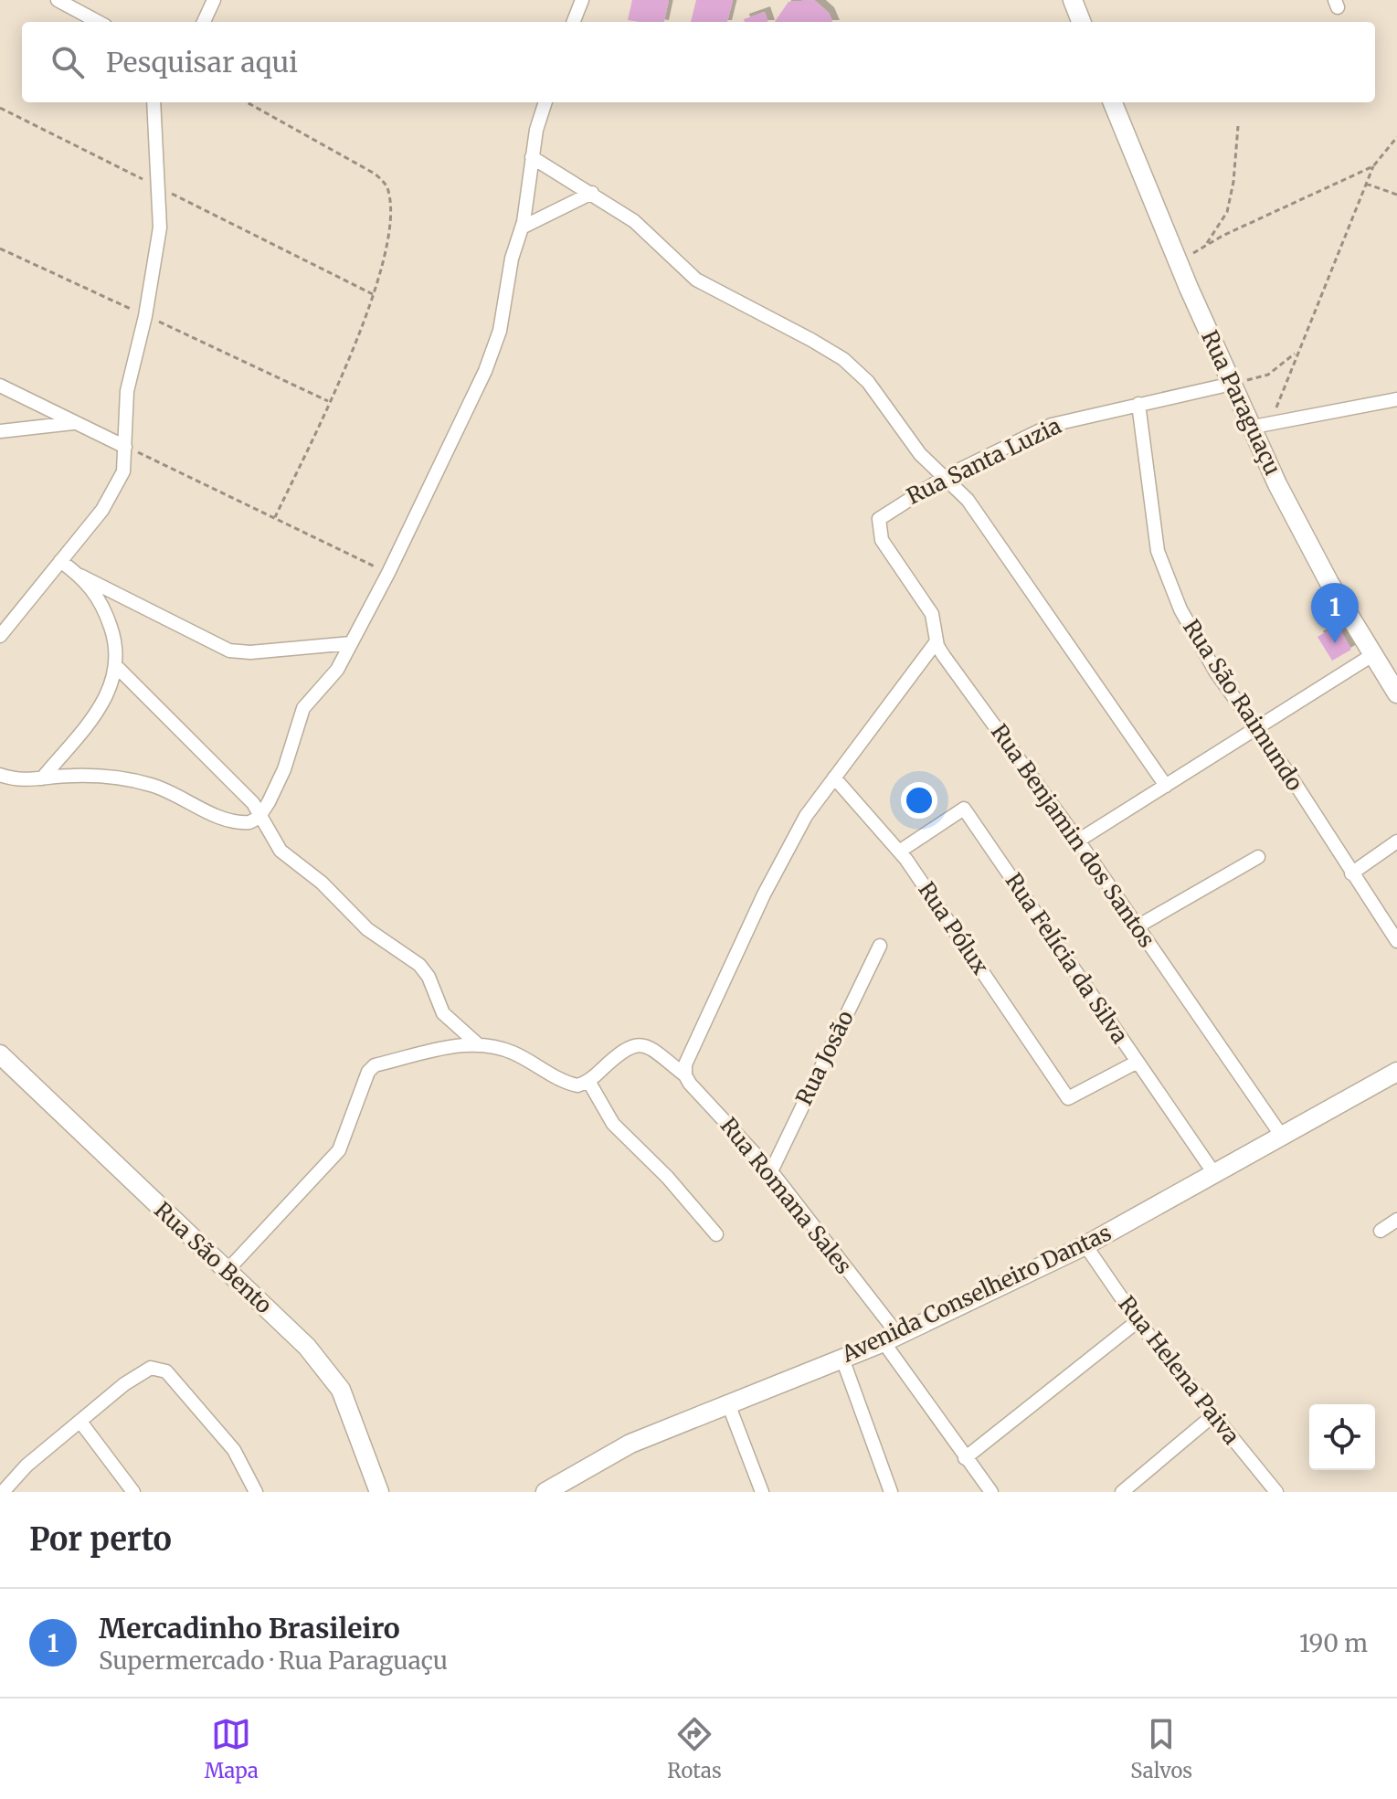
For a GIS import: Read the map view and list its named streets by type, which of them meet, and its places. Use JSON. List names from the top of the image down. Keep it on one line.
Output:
{"streets":{"street":["Rua Paraguaçu","Rua Santa Luzia","Rua São Raimundo","Rua Benjamin dos Santos","Rua Pólux","Rua Felícia da Silva","Rua Josão","Rua Romana Sales","Rua São Bento","Avenida Conselheiro Dantas","Rua Helena Paiva"]},"crossings":[["Rua Paraguaçu","Rua Santa Luzia"],["Rua Santa Luzia","Rua São Raimundo"],["Rua Santa Luzia","Rua Benjamin dos Santos"],["Rua Benjamin dos Santos","Avenida Conselheiro Dantas"],["Rua Pólux","Rua Felícia da Silva"],["Rua Felícia da Silva","Avenida Conselheiro Dantas"],["Rua Josão","Rua Romana Sales"],["Rua Romana Sales","Avenida Conselheiro Dantas"],["Avenida Conselheiro Dantas","Rua Helena Paiva"]],"page":{"search":"Pesquisar aqui","pins":"1","heading":"Por perto","list":[{"mark":"1","name":"Mercadinho Brasileiro","note":"Supermercado · Rua Paraguaçu","value":"190 m"}],"nav":["Mapa","Rotas","Salvos"]}}
